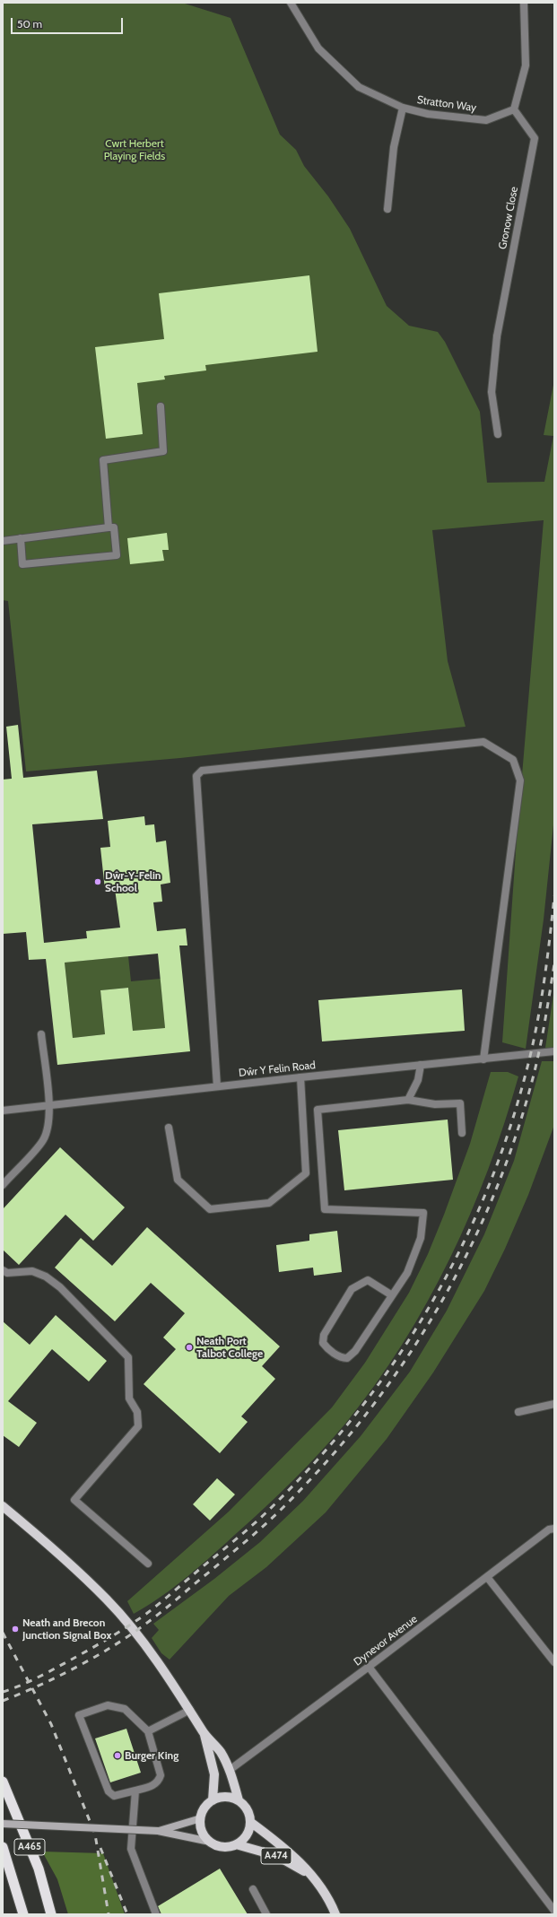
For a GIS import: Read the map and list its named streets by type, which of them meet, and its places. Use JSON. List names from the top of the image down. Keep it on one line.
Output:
{"streets":{"highway":["A465"],"main road":["A474"],"street":["Stratton Way","Gronow Close","Dŵr Y Felin Road","Dynevor Avenue"]},"crossings":[["Stratton Way","Gronow Close"]],"parks":["Cwrt Herbert Playing Fields"],"places":["Dŵr-Y-Felin School","Neath Port Talbot College","Neath and Brecon Junction Signal Box","Burger King"],"scale_bar":"50 m"}
